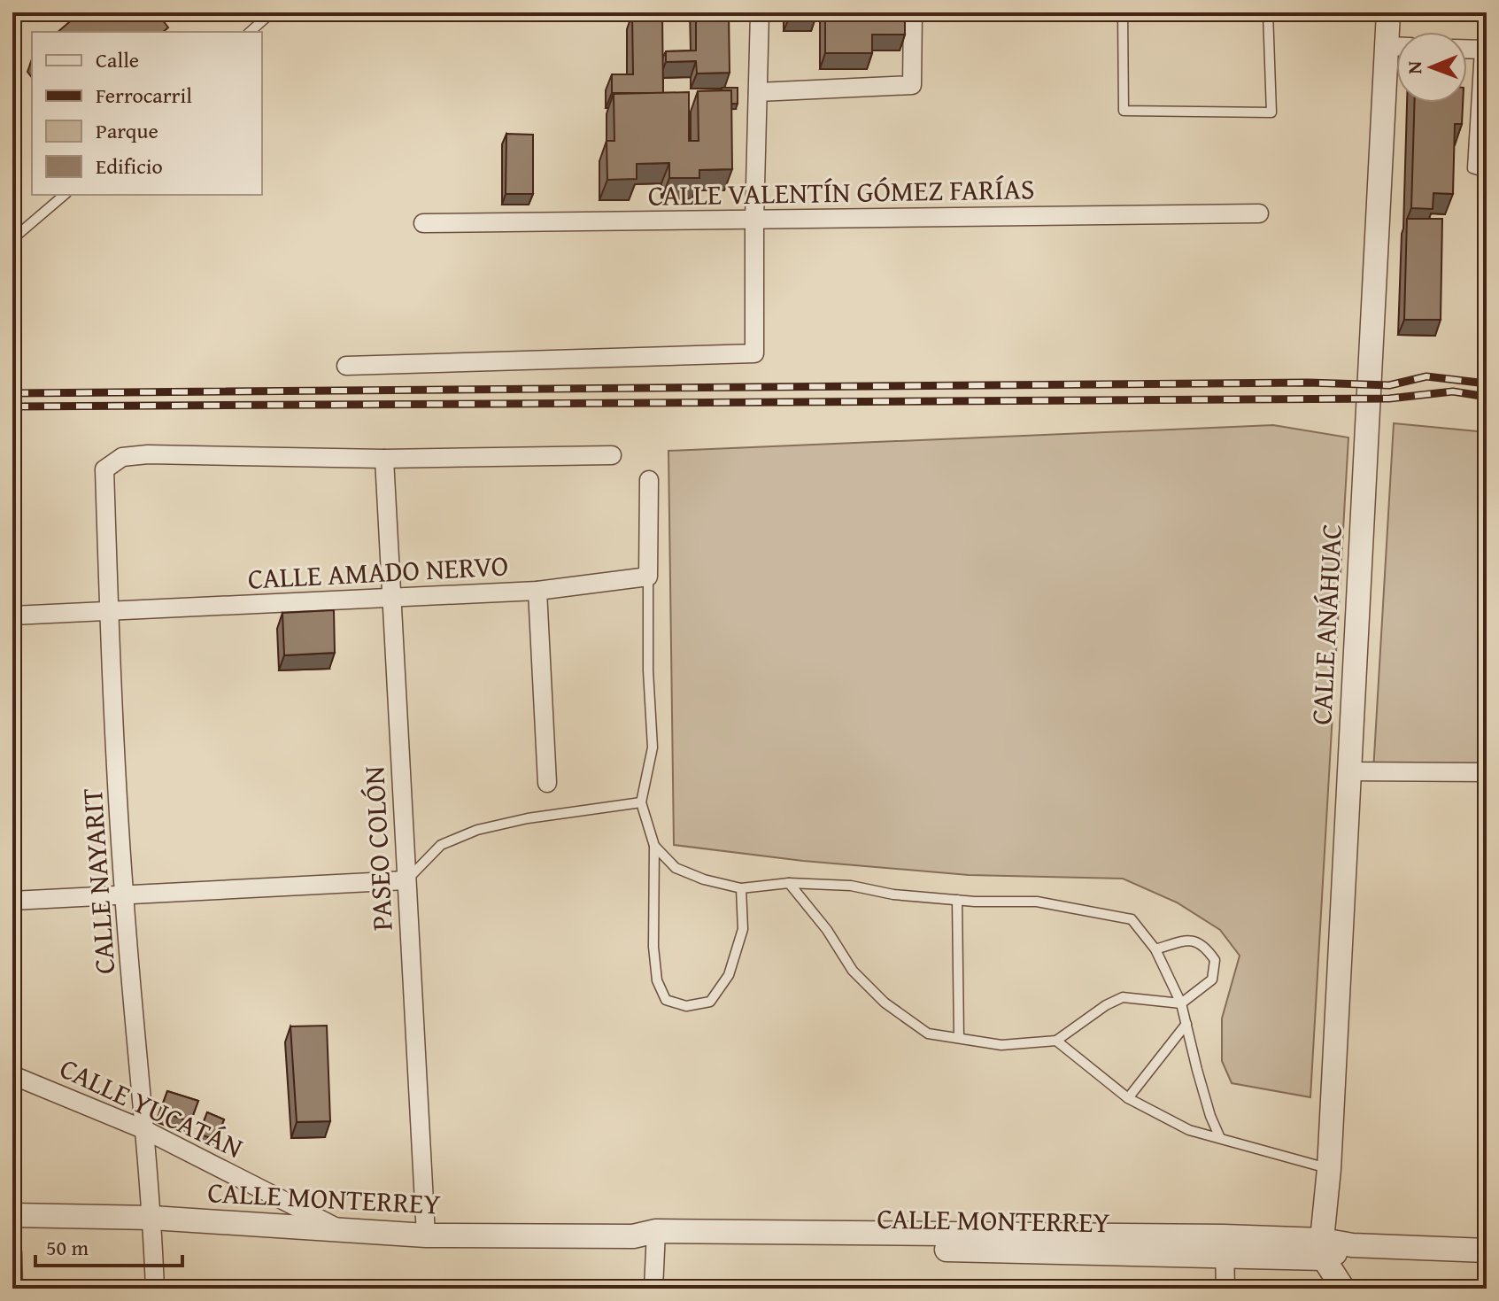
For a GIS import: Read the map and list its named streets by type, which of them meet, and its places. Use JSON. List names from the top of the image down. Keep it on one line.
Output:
{"streets":{"street":["CALLE VALENTÍN GÓMEZ FARÍAS","CALLE AMADO NERVO","CALLE ANÁHUAC","PASEO COLÓN","CALLE NAYARIT","CALLE YUCATÁN","CALLE MONTERREY"]},"crossings":[["CALLE AMADO NERVO","PASEO COLÓN"],["CALLE AMADO NERVO","CALLE NAYARIT"],["CALLE ANÁHUAC","CALLE MONTERREY"],["PASEO COLÓN","CALLE NAYARIT"],["PASEO COLÓN","CALLE MONTERREY"],["CALLE NAYARIT","CALLE YUCATÁN"],["CALLE NAYARIT","CALLE MONTERREY"],["CALLE YUCATÁN","CALLE MONTERREY"]],"legend":["Calle","Ferrocarril","Parque","Edificio"],"scale_bar":"50 m","north":"left"}
